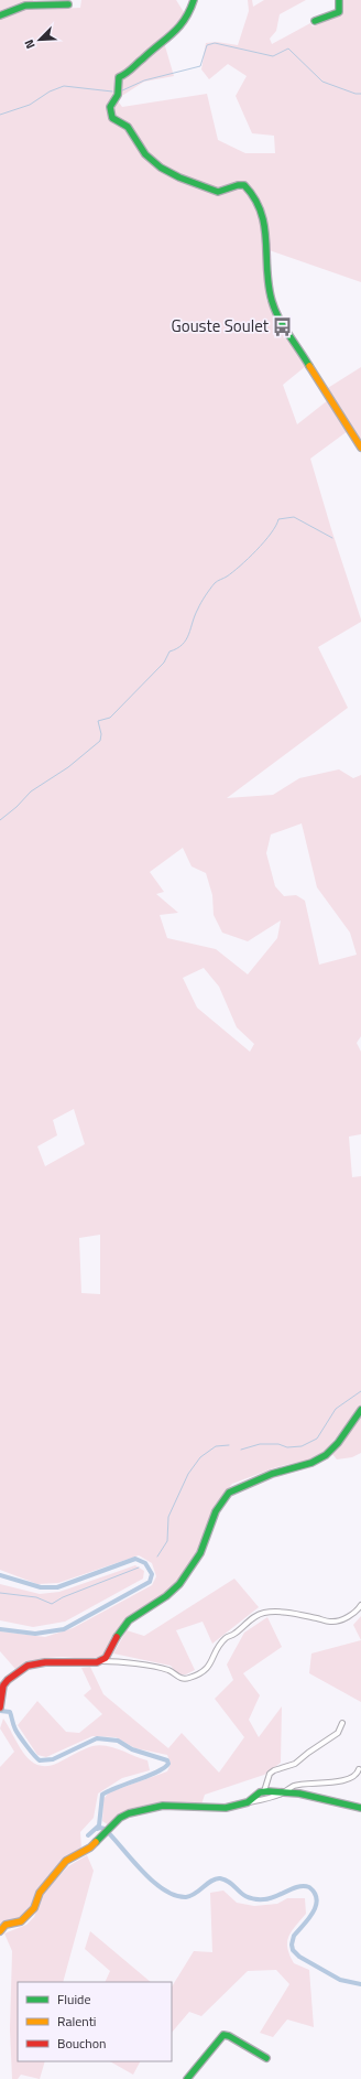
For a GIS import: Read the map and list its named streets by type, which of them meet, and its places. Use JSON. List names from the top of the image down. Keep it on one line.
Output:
{"places":{"bus stop":["Gouste Soulet"]},"legend":["Fluide","Ralenti","Bouchon"],"north":"bottom left"}
